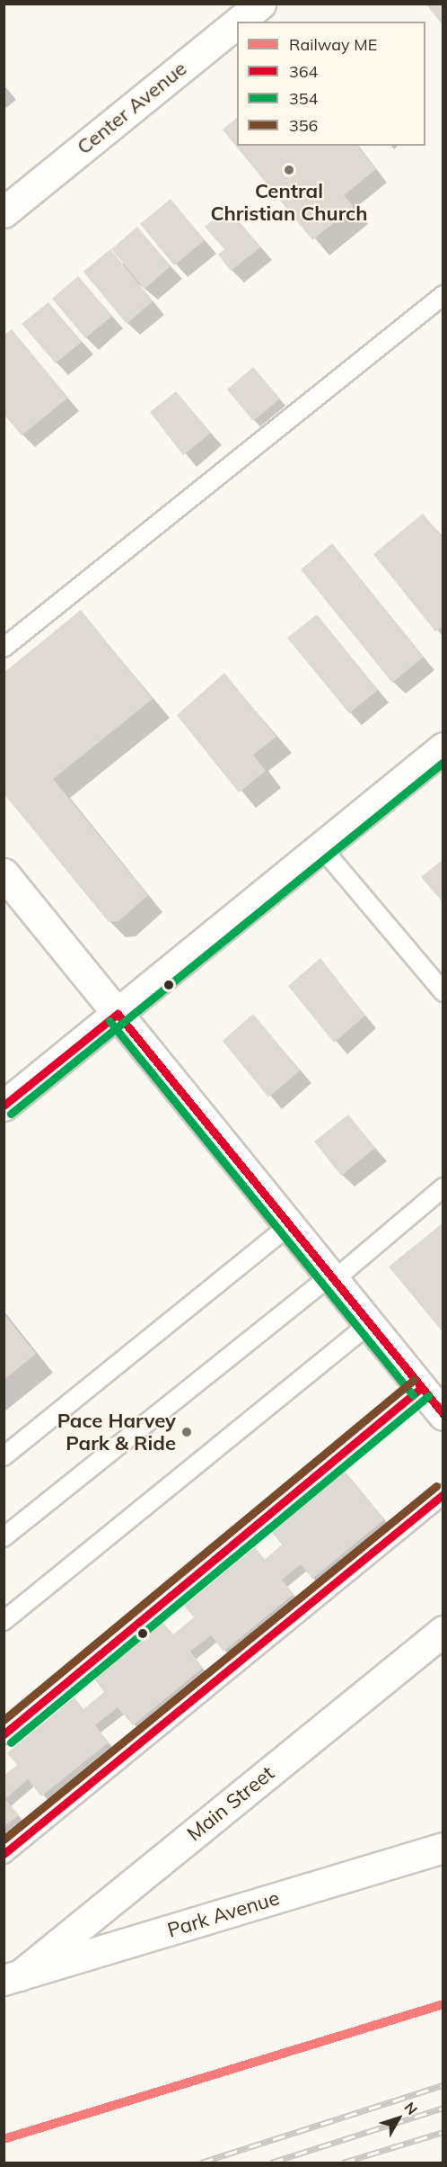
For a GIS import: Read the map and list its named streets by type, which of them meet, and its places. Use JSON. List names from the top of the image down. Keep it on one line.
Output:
{"streets":{"street":["Center Avenue","Main Street","Park Avenue"]},"crossings":[["Main Street","Park Avenue"]],"places":["Central Christian Church","Pace Harvey Park & Ride"],"lines":["transit line 354","transit line 364","transit line 356","rail line ME"],"legend":["Railway ME","364","354","356"],"north":"top right"}
